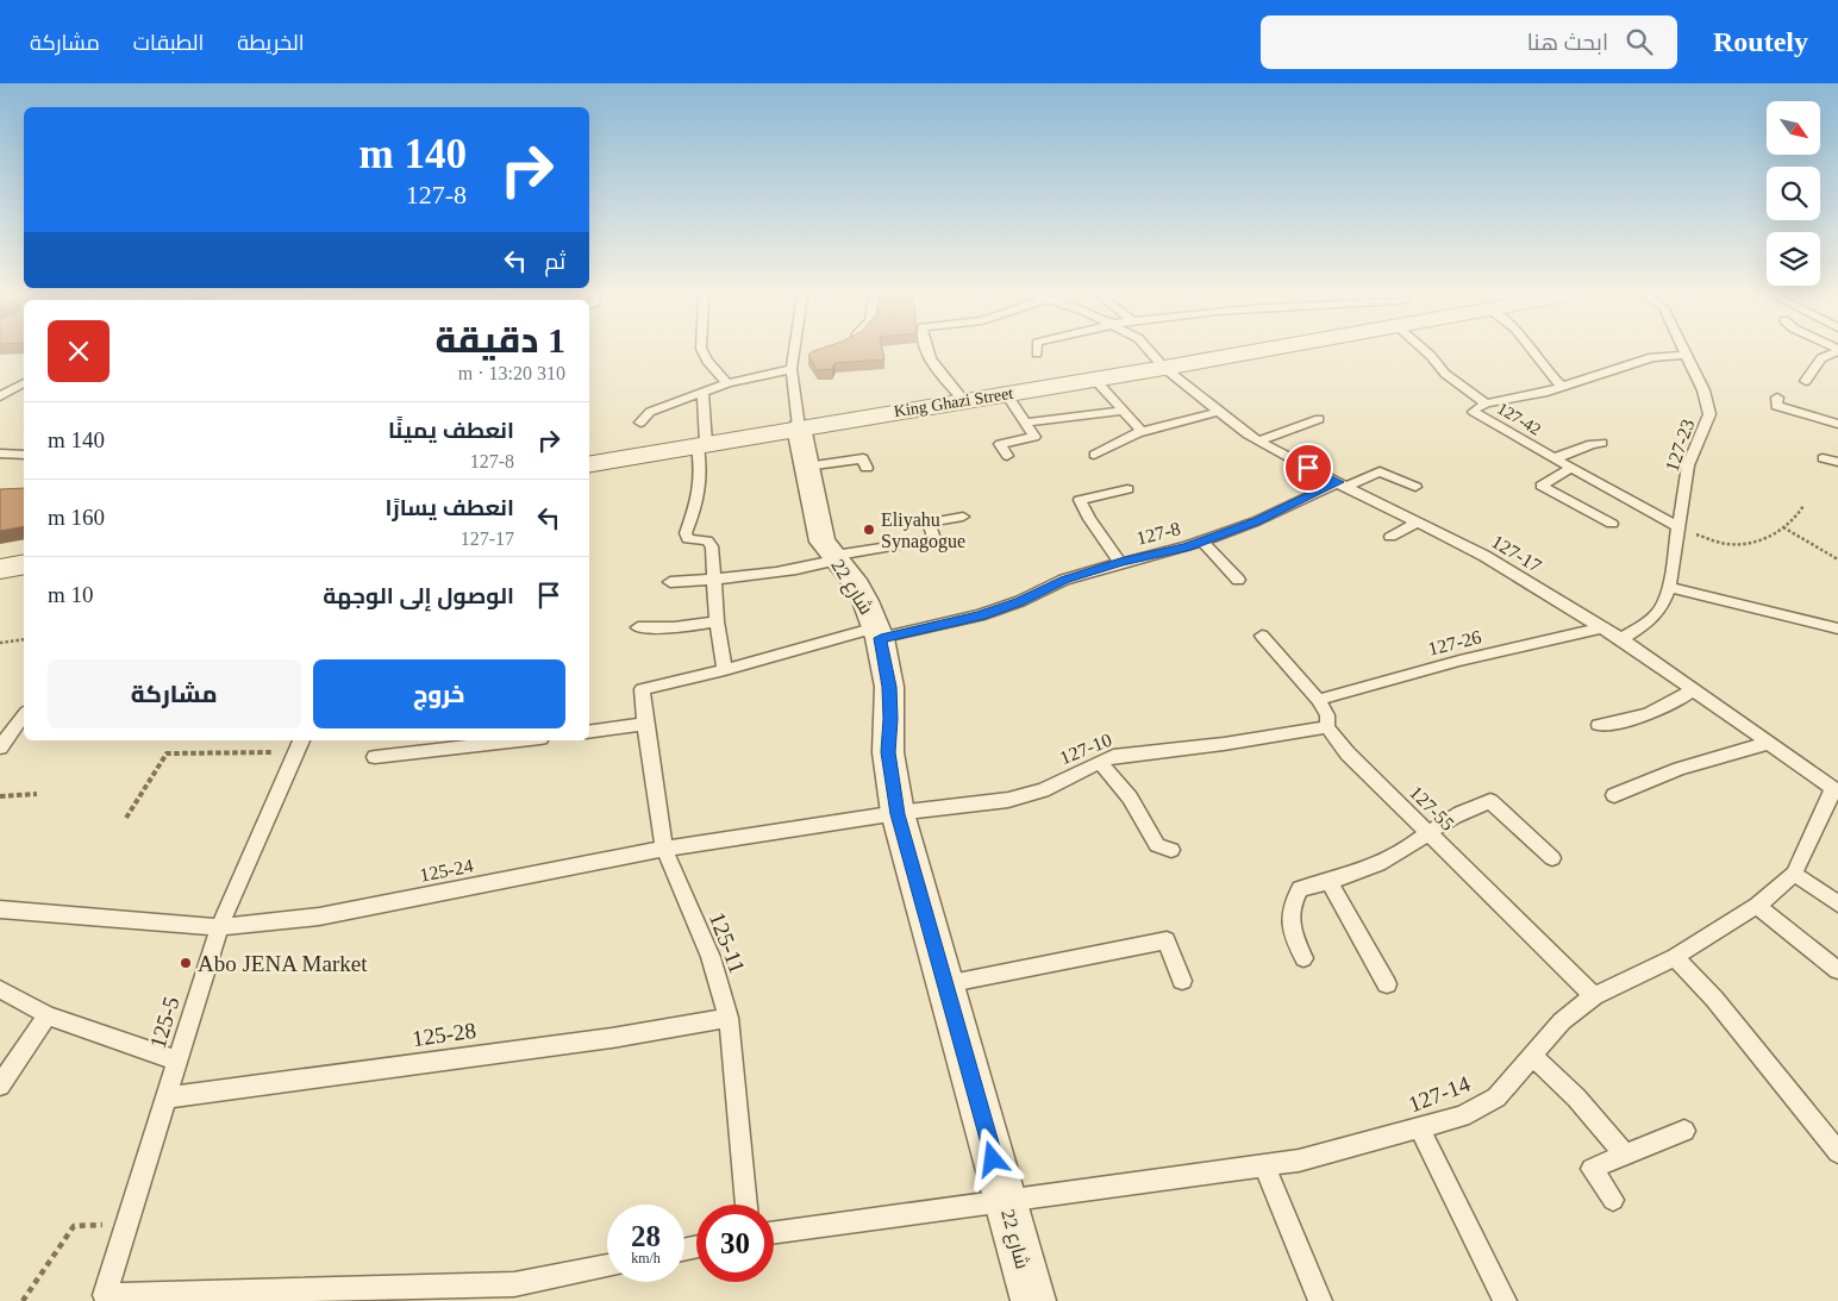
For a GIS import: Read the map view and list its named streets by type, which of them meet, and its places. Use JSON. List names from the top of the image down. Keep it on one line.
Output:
{"streets":{"street":["King Ghazi Street","شارع 22"],"lane":["127-42","127-23","127-8","127-17","127-26","127-10","127-55","125-24","125-11","125-5","125-28","127-14"]},"crossings":[["King Ghazi Street","127-17"],["King Ghazi Street","شارع 22"],["127-42","127-23"],["127-23","127-17"],["127-8","127-17"],["127-8","شارع 22"],["127-8","125-11"],["127-17","127-26"],["127-17","127-14"],["شارع 22","127-10"],["شارع 22","125-24"],["شارع 22","127-14"],["127-26","127-55"],["127-10","127-55"],["127-10","125-24"],["127-55","127-14"],["125-24","125-11"],["125-24","125-5"],["125-11","125-28"],["125-5","125-28"]],"places":["Eliyahu Synagogue","Abo JENA Market"],"north":"bottom right","page":{"header":"Routely","search":"ابحث هنا","nav":["الخريطة","الطبقات","مشاركة"],"turn":["140 m","127-8"],"then":"ثم","heading":["1 دقيقة","310 m · 13:20"],"list":[{"name":"انعطف يمينًا","note":"127-8","value":"140 m"},{"name":"انعطف يسارًا","note":"127-17","value":"160 m"},{"name":"الوصول إلى الوجهة","value":"10 m"}],"buttons":["خروج","مشاركة"],"speed":"28 km/h","limit":"30"}}
